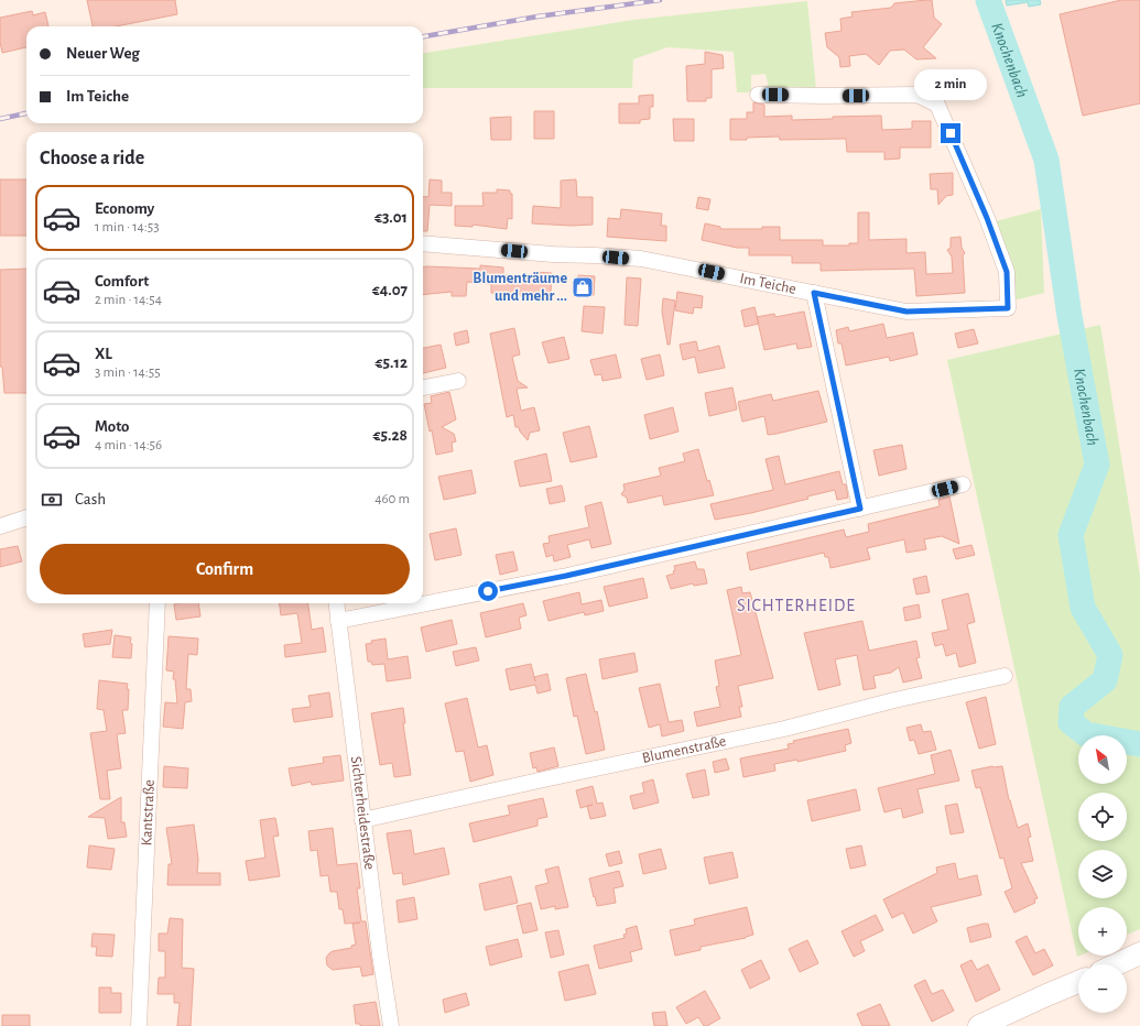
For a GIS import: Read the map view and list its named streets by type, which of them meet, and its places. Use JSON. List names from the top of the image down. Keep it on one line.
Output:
{"streets":{"street":["Im Teiche","Blumenstraße","Kantstraße","Sichterheidestraße"]},"crossings":[["Blumenstraße","Sichterheidestraße"]],"districts":["SICHTERHEIDE"],"water":["Knochenbach"],"places":{"shop":["Blumenträume und mehr ..."]},"north":"top left","page":{"banner":["Neuer Weg","Im Teiche"],"bubble":"2 min","heading":"Choose a ride","list":[{"name":"Economy","note":"1 min · 14:53","value":"€3.01"},{"name":"Comfort","note":"2 min · 14:54","value":"€4.07"},{"name":"XL","note":"3 min · 14:55","value":"€5.12"},{"name":"Moto","note":"4 min · 14:56","value":"€5.28"}],"pay":["Cash","460 m"],"buttons":"Confirm","map_buttons":["+","−"]}}
